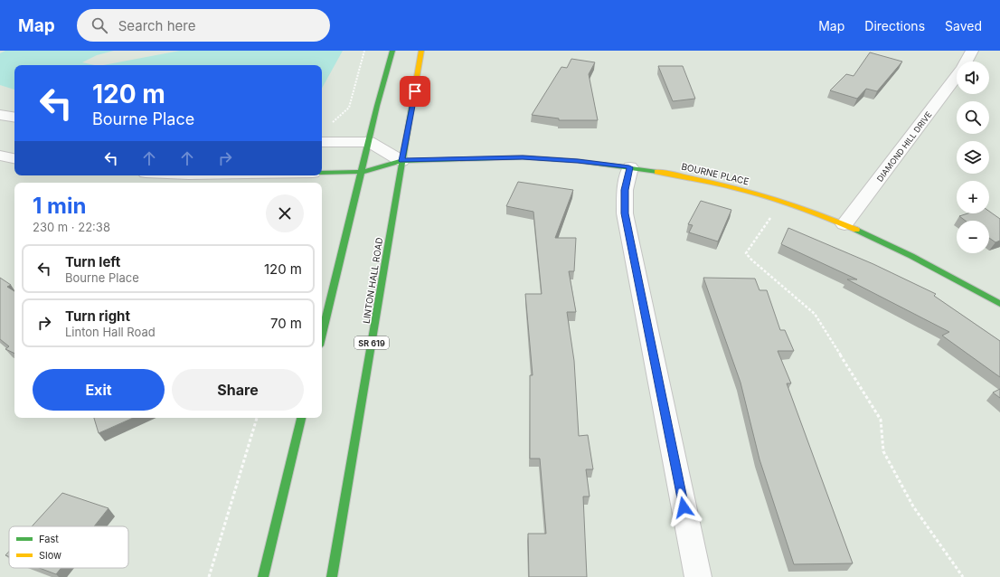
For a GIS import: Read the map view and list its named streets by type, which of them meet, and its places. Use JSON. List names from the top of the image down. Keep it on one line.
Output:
{"streets":{"main road":["BOURNE PLACE","LINTON HALL ROAD","SR 619"],"street":["DIAMOND HILL DRIVE"]},"crossings":[["DIAMOND HILL DRIVE","BOURNE PLACE"],["BOURNE PLACE","LINTON HALL ROAD"]],"legend":["Fast","Slow"],"page":{"header":"Map","search":"Search here","nav":["Map","Directions","Saved"],"map_buttons":["+","−"],"turn":["120 m","Bourne Place"],"heading":["1 min","230 m · 22:38"],"list":[{"name":"Turn left","note":"Bourne Place","value":"120 m"},{"name":"Turn right","note":"Linton Hall Road","value":"70 m"}],"buttons":["Exit","Share"]}}
